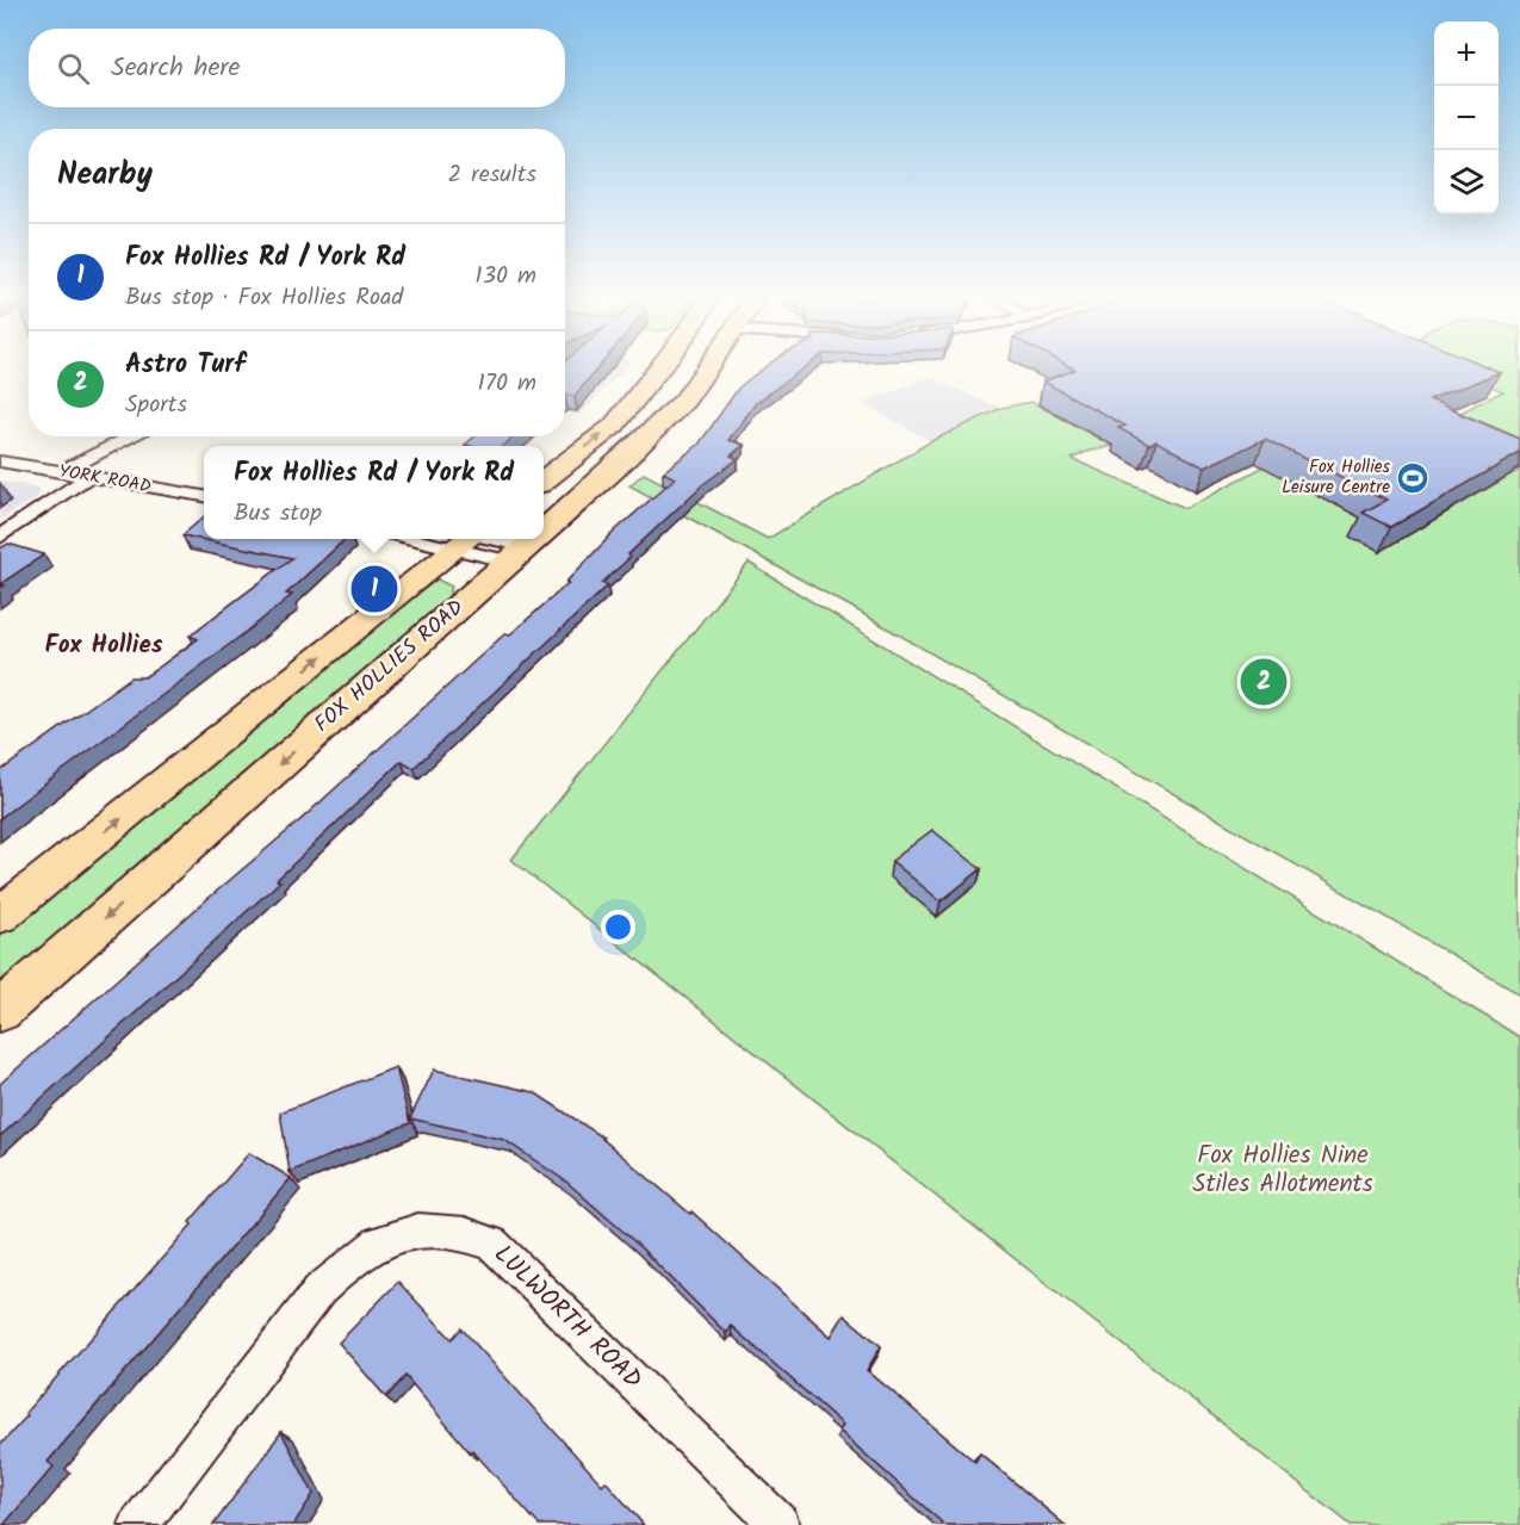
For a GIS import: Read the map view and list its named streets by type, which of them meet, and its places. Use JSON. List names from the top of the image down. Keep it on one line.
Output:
{"streets":{"main road":["FOX HOLLIES ROAD"],"street":["YORK ROAD","LULWORTH ROAD"]},"districts":["Fox Hollies"],"parks":["Fox Hollies Nine Stiles Allotments"],"places":{"sports":["Fox Hollies Leisure Centre"]},"page":{"map_buttons":["+","−"],"search":"Search here","heading":["Nearby","2 results"],"list":[{"mark":"1","name":"Fox Hollies Rd / York Rd","note":"Bus stop · Fox Hollies Road","value":"130 m"},{"mark":"2","name":"Astro Turf","note":"Sports","value":"170 m"}],"popup":["Fox Hollies Rd / York Rd","Bus stop"],"pins":["1","2"]}}
